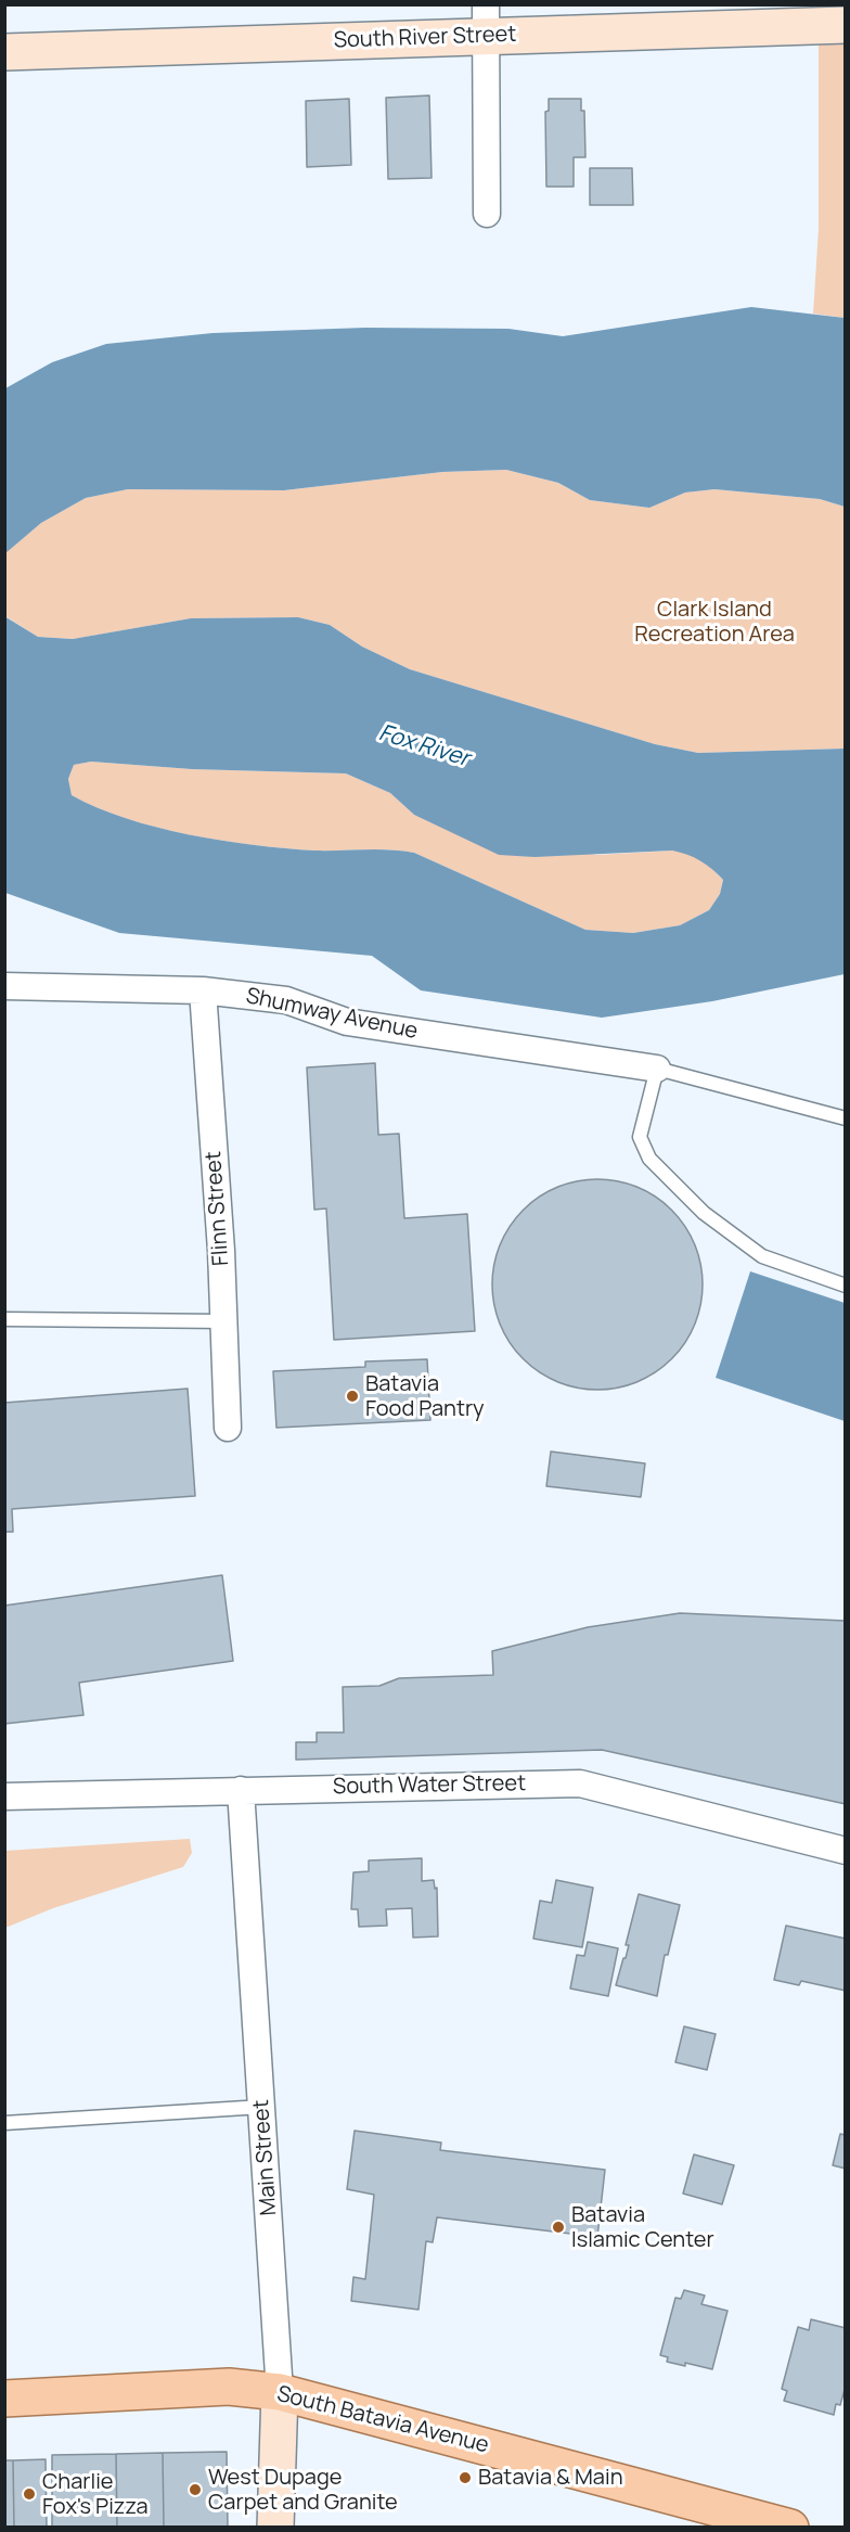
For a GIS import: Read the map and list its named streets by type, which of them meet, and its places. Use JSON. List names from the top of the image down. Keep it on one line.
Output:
{"streets":{"main road":["South River Street","Main Street","South Batavia Avenue"],"street":["Shumway Avenue","Flinn Street","South Water Street"]},"crossings":[["Shumway Avenue","Flinn Street"],["South Water Street","Main Street"],["Main Street","South Batavia Avenue"]],"water":["Fox River"],"parks":["Clark Island Recreation Area"],"places":["Batavia Food Pantry","Batavia Islamic Center","Batavia & Main","West Dupage Carpet and Granite","Charlie Fox's Pizza"]}
